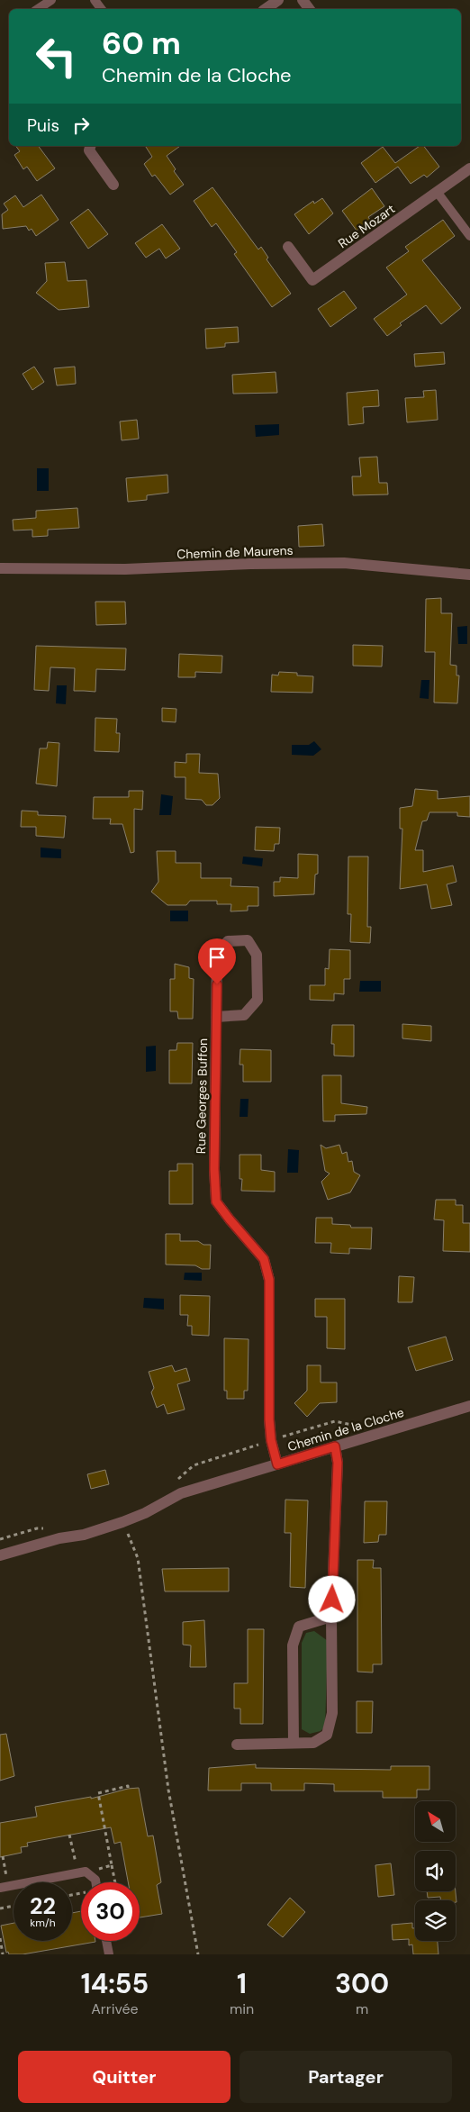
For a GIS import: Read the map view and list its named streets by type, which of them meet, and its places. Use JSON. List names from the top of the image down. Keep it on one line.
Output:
{"streets":{"street":["Rue Mozart","Chemin de Maurens","Rue Georges Buffon","Chemin de la Cloche"]},"crossings":[["Rue Georges Buffon","Chemin de la Cloche"]],"north":"top left","page":{"turn":["60 m","Chemin de la Cloche"],"then":"Puis","speed":"22 km/h","limit":"30","eta":["14:55","Arrivée","1","min","300","m"],"buttons":["Quitter","Partager"]}}
